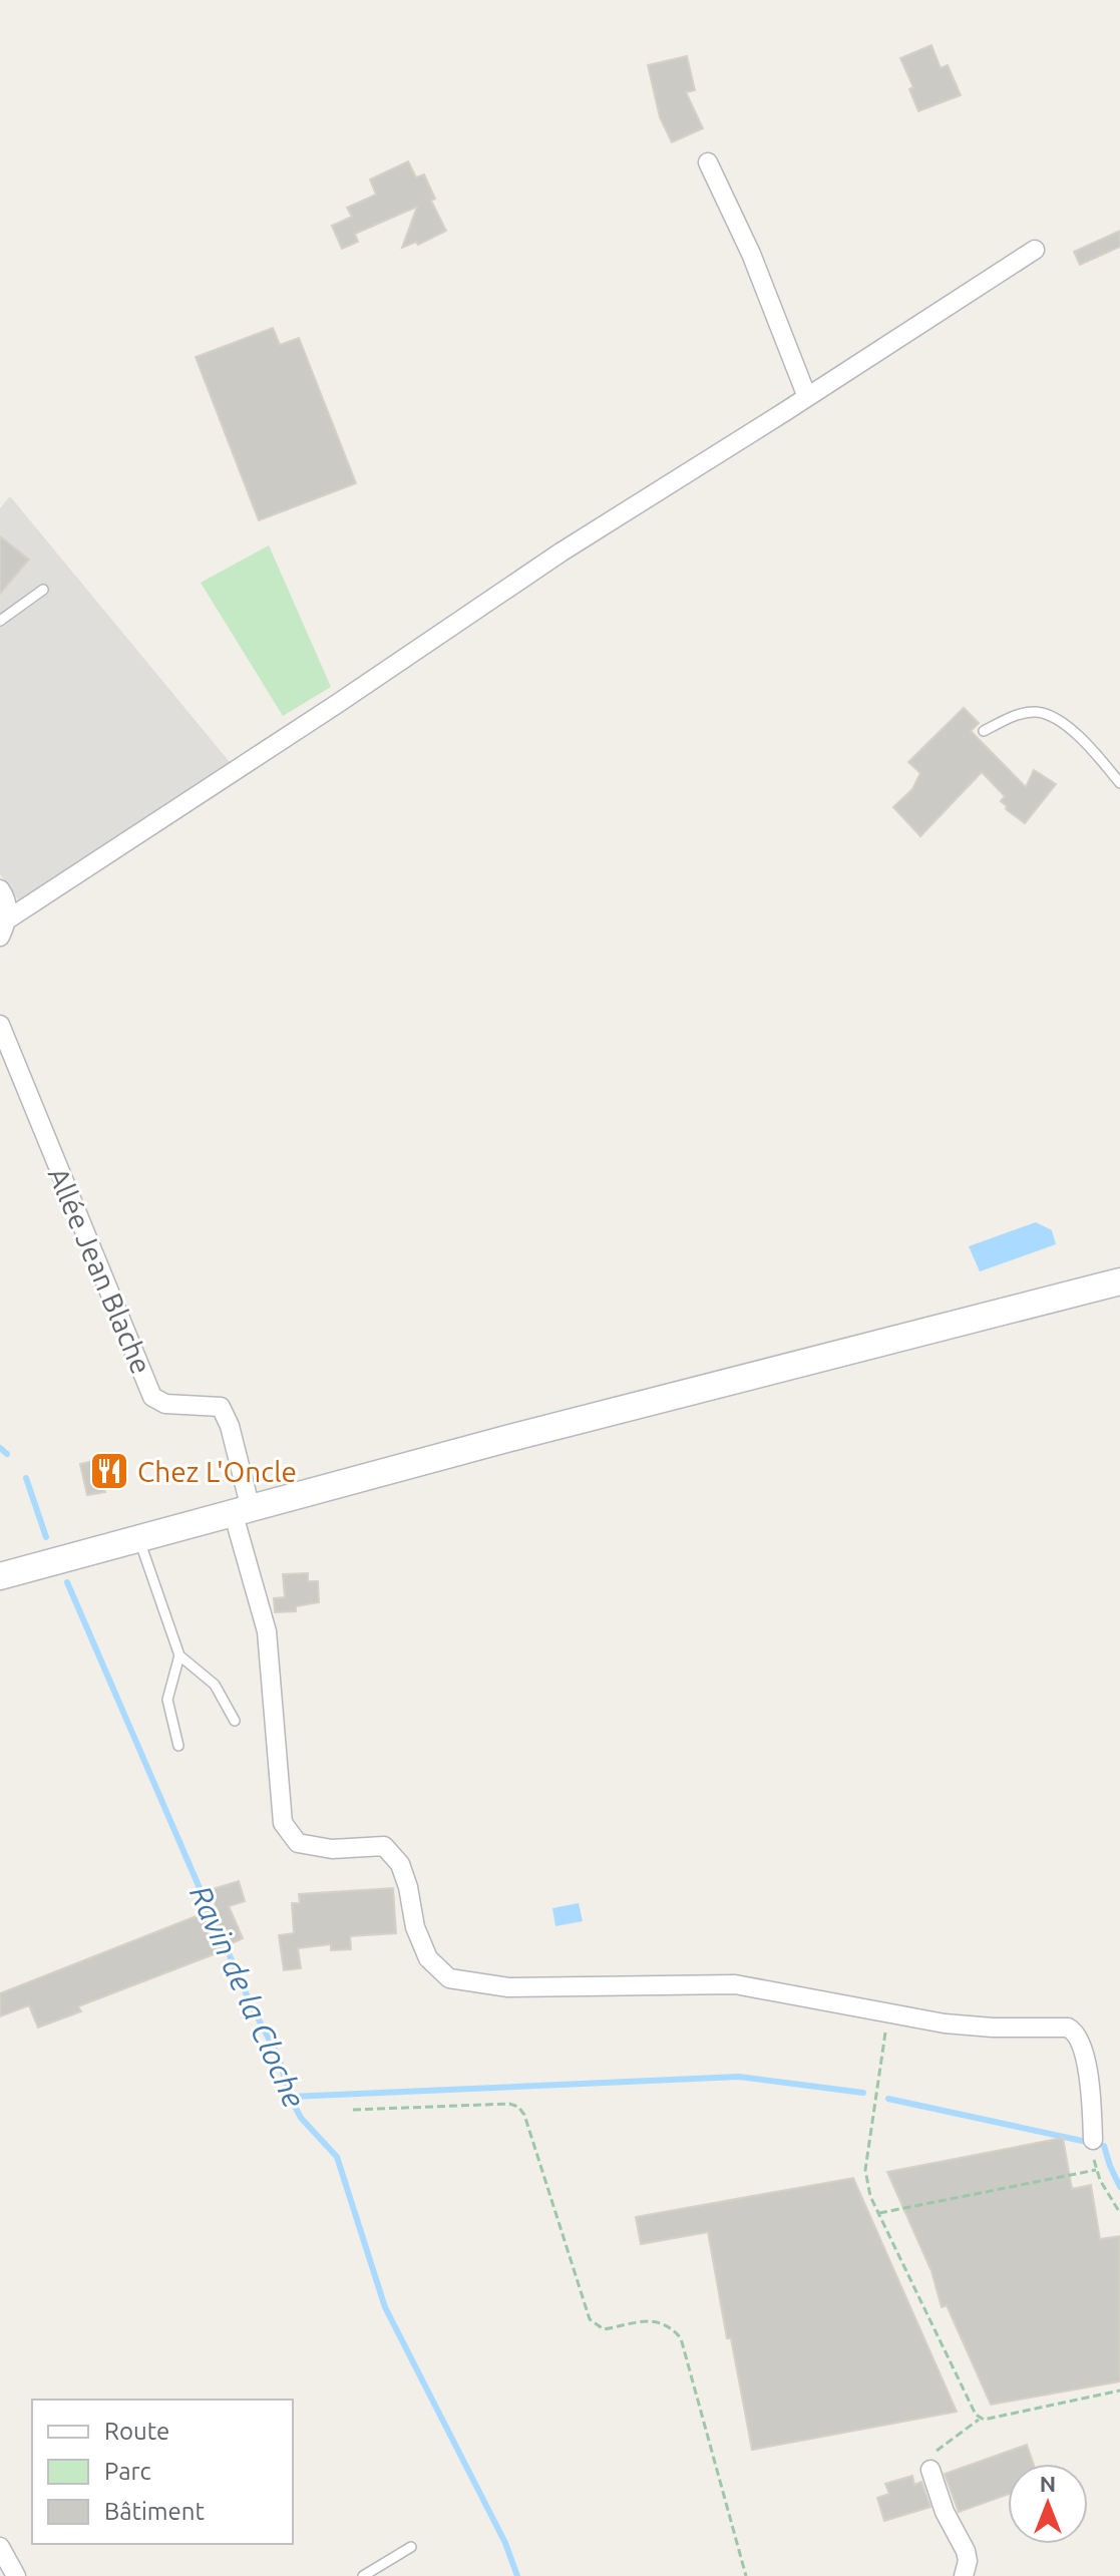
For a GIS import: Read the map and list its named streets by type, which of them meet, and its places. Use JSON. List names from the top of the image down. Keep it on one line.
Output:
{"streets":{"street":["Allée Jean Blache"]},"water":["Ravin de la Cloche"],"places":{"restaurant":["Chez L'Oncle"]},"legend":["Route","Parc","Bâtiment"],"north":"top"}
